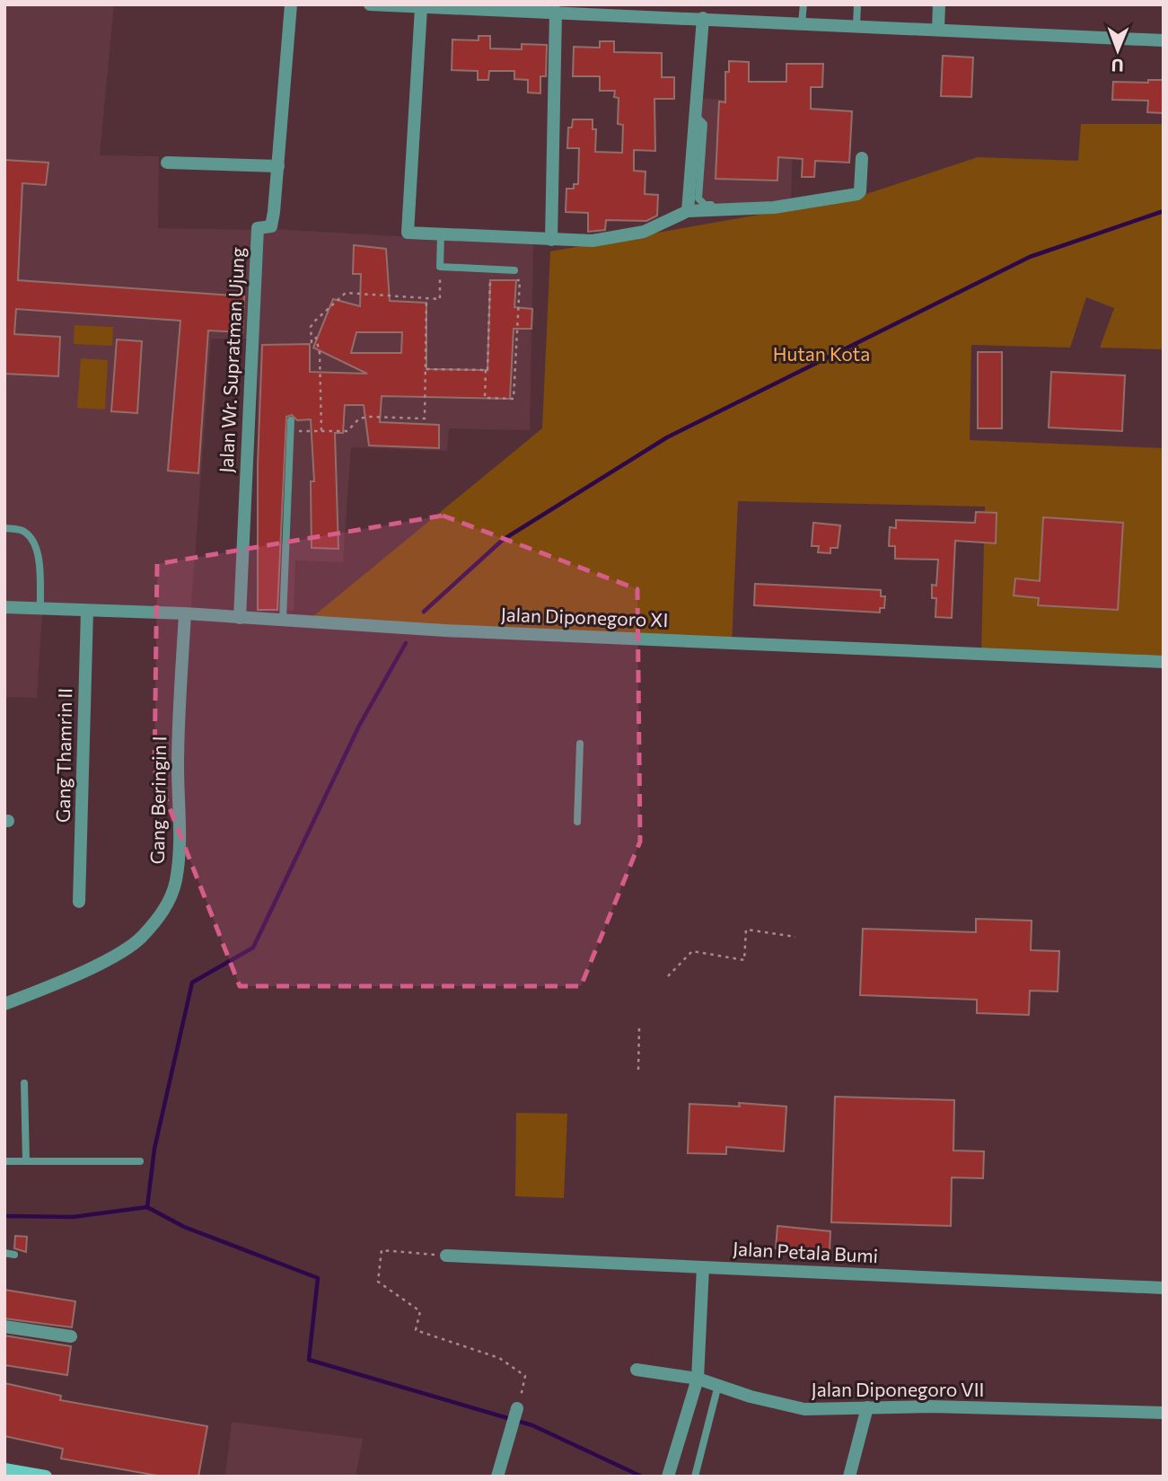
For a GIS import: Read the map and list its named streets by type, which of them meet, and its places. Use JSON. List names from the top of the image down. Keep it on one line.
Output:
{"streets":{"street":["Jalan Wr. Supratman Ujung","Jalan Diponegoro XI","Gang Thamrin II","Gang Beringin I","Jalan Petala Bumi","Jalan Diponegoro VII"]},"crossings":[["Jalan Wr. Supratman Ujung","Jalan Diponegoro XI"],["Jalan Diponegoro XI","Gang Thamrin II"],["Jalan Diponegoro XI","Gang Beringin I"]],"parks":["Hutan Kota"],"north":"bottom"}
